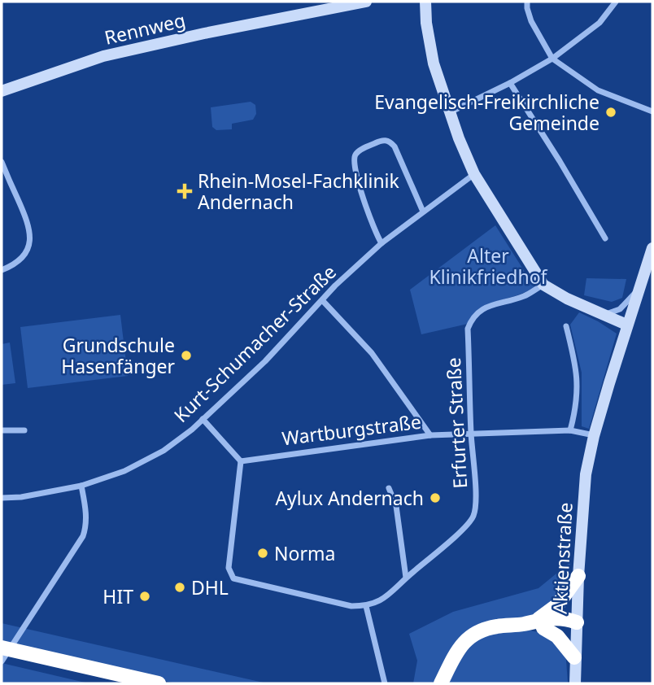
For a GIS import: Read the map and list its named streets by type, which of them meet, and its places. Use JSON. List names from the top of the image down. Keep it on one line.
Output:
{"streets":{"street":["Rennweg","Kurt-Schumacher-Straße","Erfurter Straße","Wartburgstraße","Aktienstraße"]},"crossings":[["Erfurter Straße","Wartburgstraße"]],"parks":["Alter Klinikfriedhof"],"places":{"other":["Evangelisch-Freikirchliche Gemeinde","Grundschule Hasenfänger","Aylux Andernach","Norma","DHL","HIT"],"health":["Rhein-Mosel-Fachklinik Andernach"]}}
